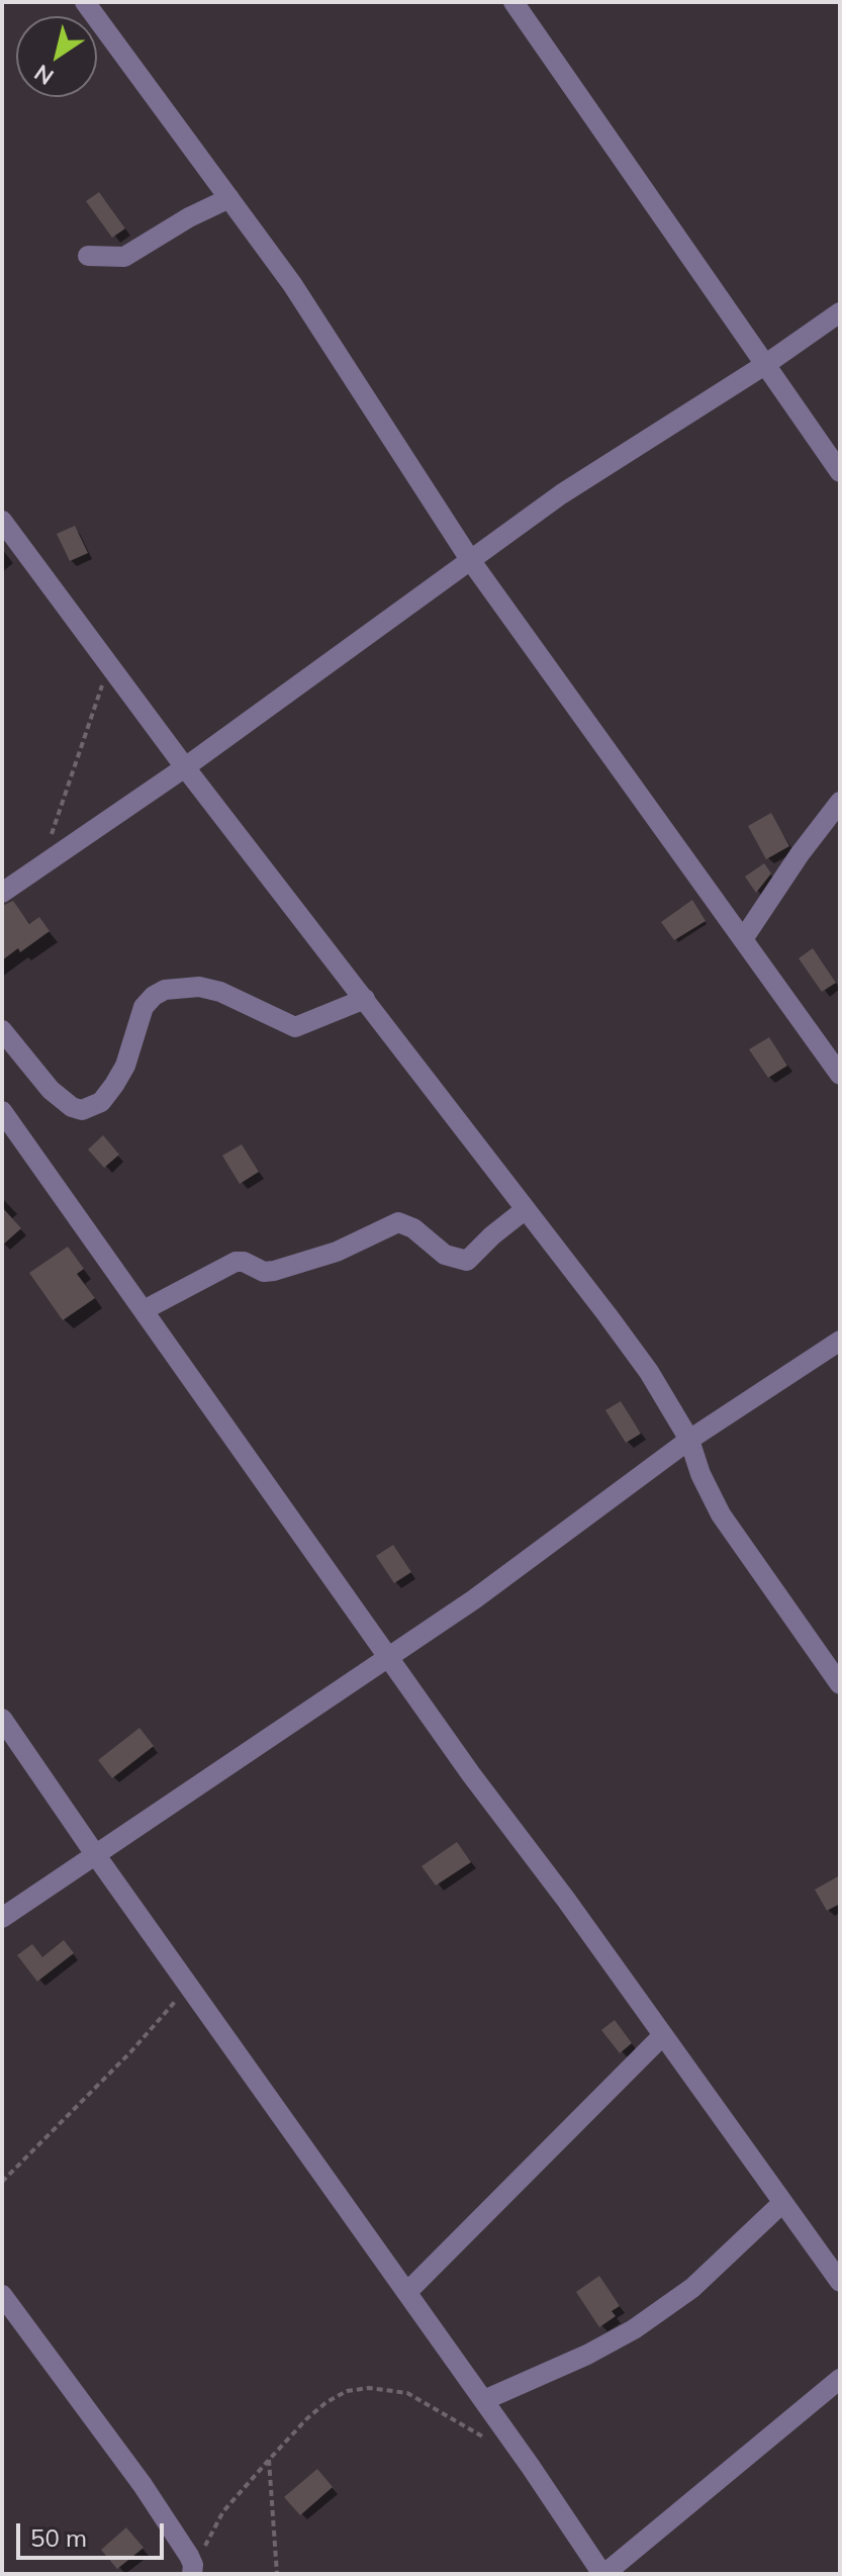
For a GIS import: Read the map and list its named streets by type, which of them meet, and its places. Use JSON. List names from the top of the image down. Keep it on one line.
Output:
{"scale_bar":"50 m","north":"bottom left"}
